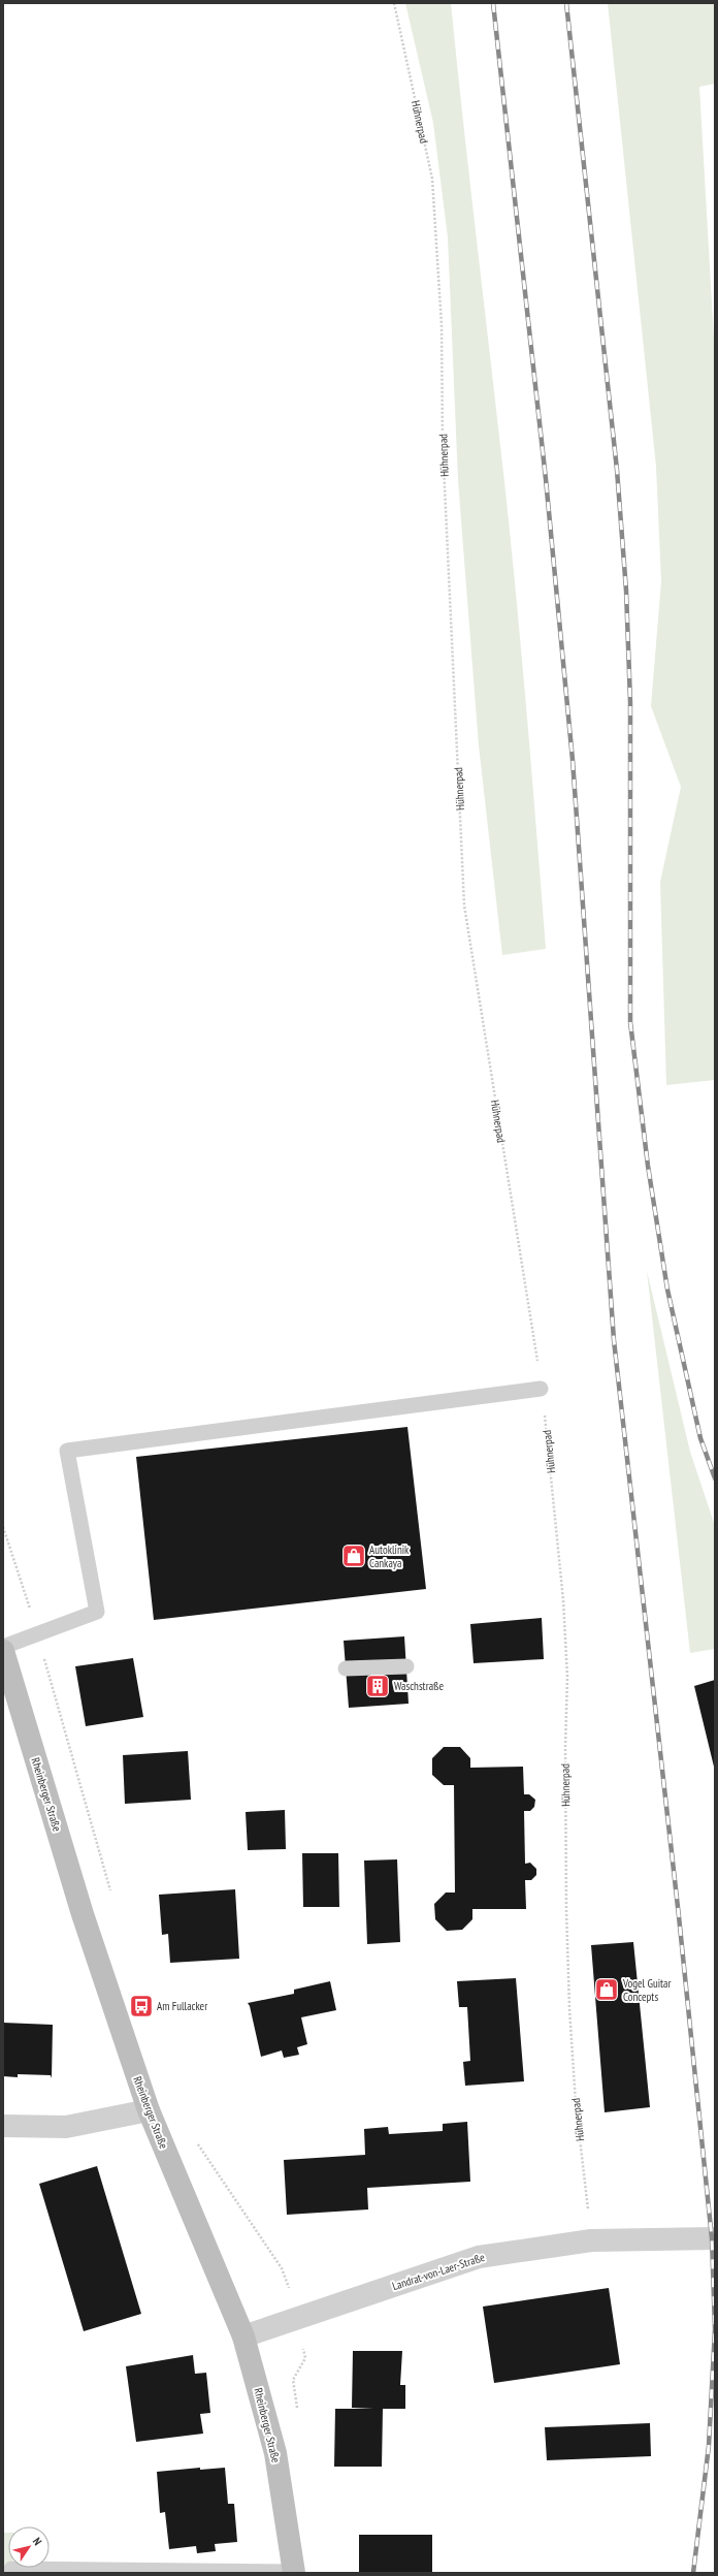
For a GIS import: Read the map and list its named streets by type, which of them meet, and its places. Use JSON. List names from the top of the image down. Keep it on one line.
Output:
{"streets":{"main road":["Rheinberger Straße"],"street":["Landrat-von-Laer-Straße"],"path":["Hühnerpad"]},"crossings":[["Hühnerpad","Landrat-von-Laer-Straße"],["Rheinberger Straße","Landrat-von-Laer-Straße"]],"places":{"shop":["Autoklinik Cankaya","Vogel Guitar Concepts"],"building":["Waschstraße"],"bus stop":["Am Fullacker"]},"north":"top right"}
